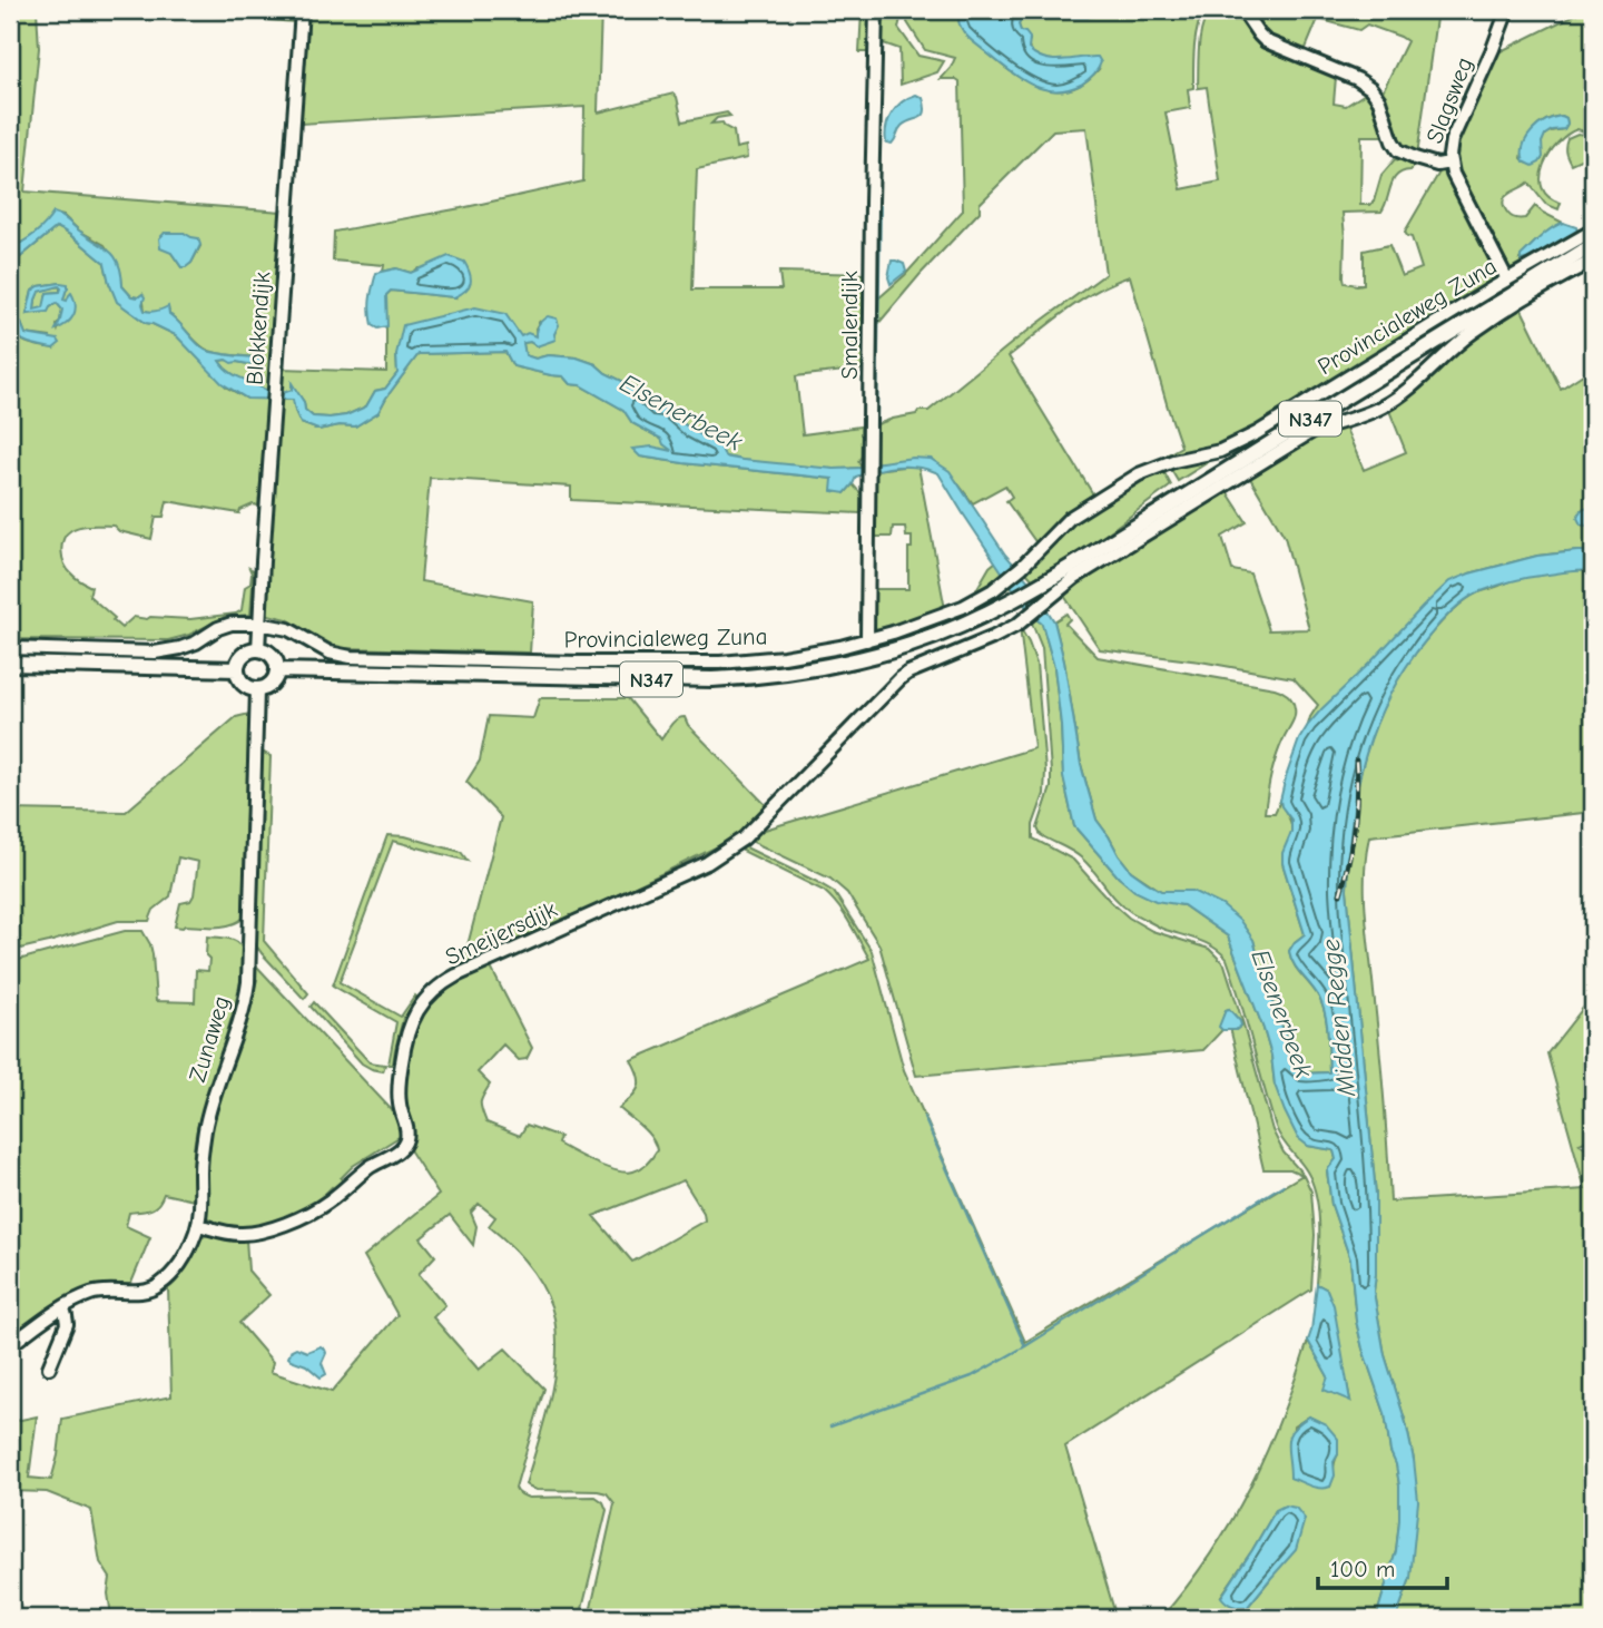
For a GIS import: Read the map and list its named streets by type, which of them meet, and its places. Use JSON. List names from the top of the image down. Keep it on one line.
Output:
{"streets":{"main road":["Provincialeweg Zuna","N347"],"street":["Slagsweg","Smalendijk","Blokkendijk","Smeijersdijk","Zunaweg"]},"crossings":[["Slagsweg","Provincialeweg Zuna"],["Provincialeweg Zuna","Smalendijk"],["Provincialeweg Zuna","Blokkendijk"],["Provincialeweg Zuna","Smeijersdijk"],["Provincialeweg Zuna","Zunaweg"],["Blokkendijk","Zunaweg"],["Smeijersdijk","Zunaweg"]],"water":["Elsenerbeek","Midden Regge"],"scale_bar":"100 m"}
